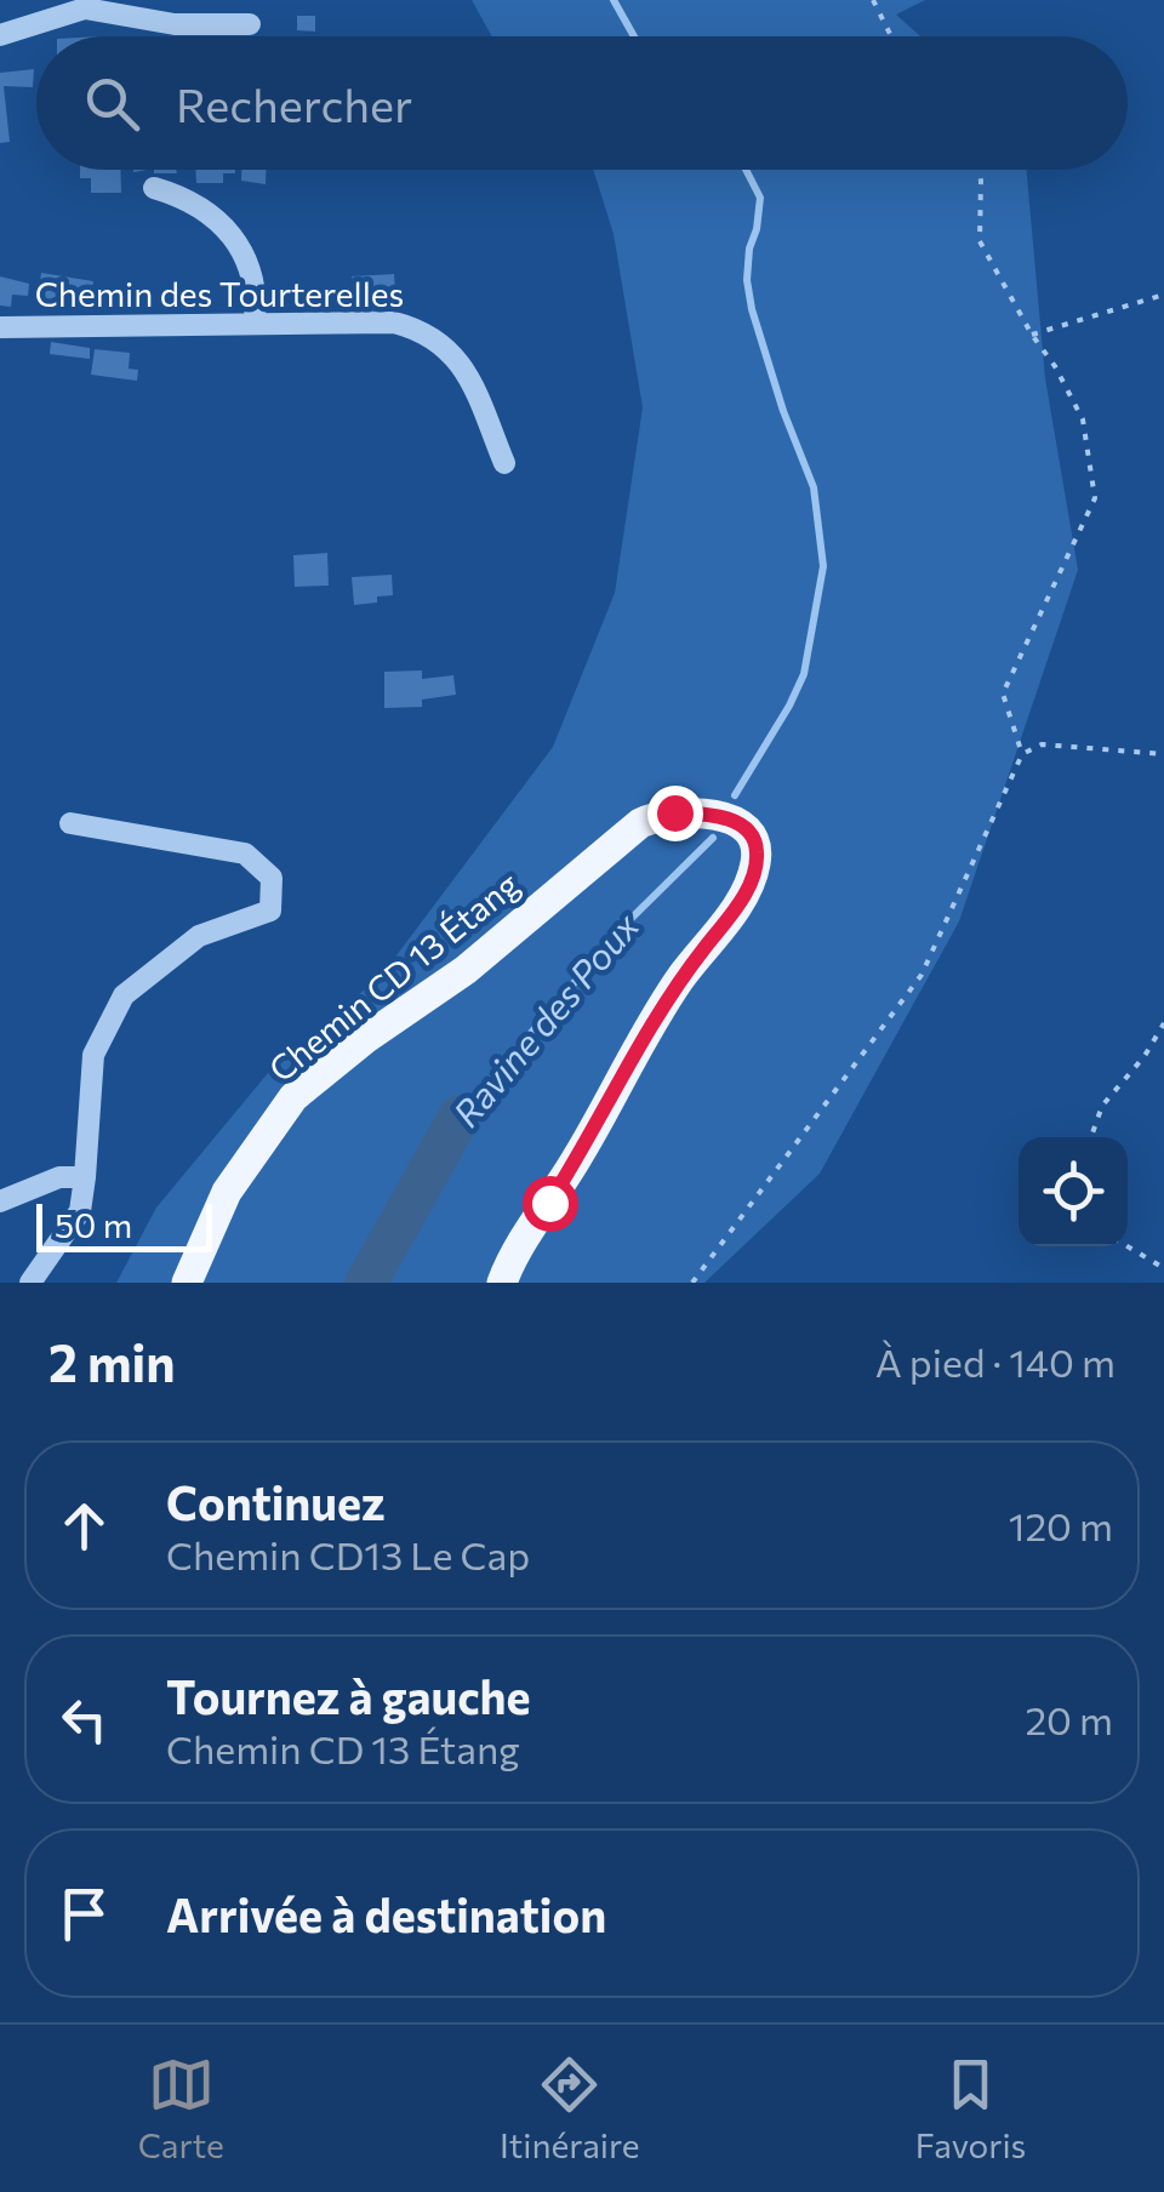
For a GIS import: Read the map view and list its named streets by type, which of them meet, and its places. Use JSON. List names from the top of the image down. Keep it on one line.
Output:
{"streets":{"main road":["Chemin CD 13 Étang"],"street":["Chemin des Tourterelles"]},"water":["Ravine des Poux"],"scale_bar":"50 m","page":{"search":"Rechercher","scale":"50 m","heading":["2 min","À pied · 140 m"],"list":[["Continuez","Chemin CD13 Le Cap","120 m"],["Tournez à gauche","Chemin CD 13 Étang","20 m"],"Arrivée à destination"],"nav":["Carte","Itinéraire","Favoris"]}}
